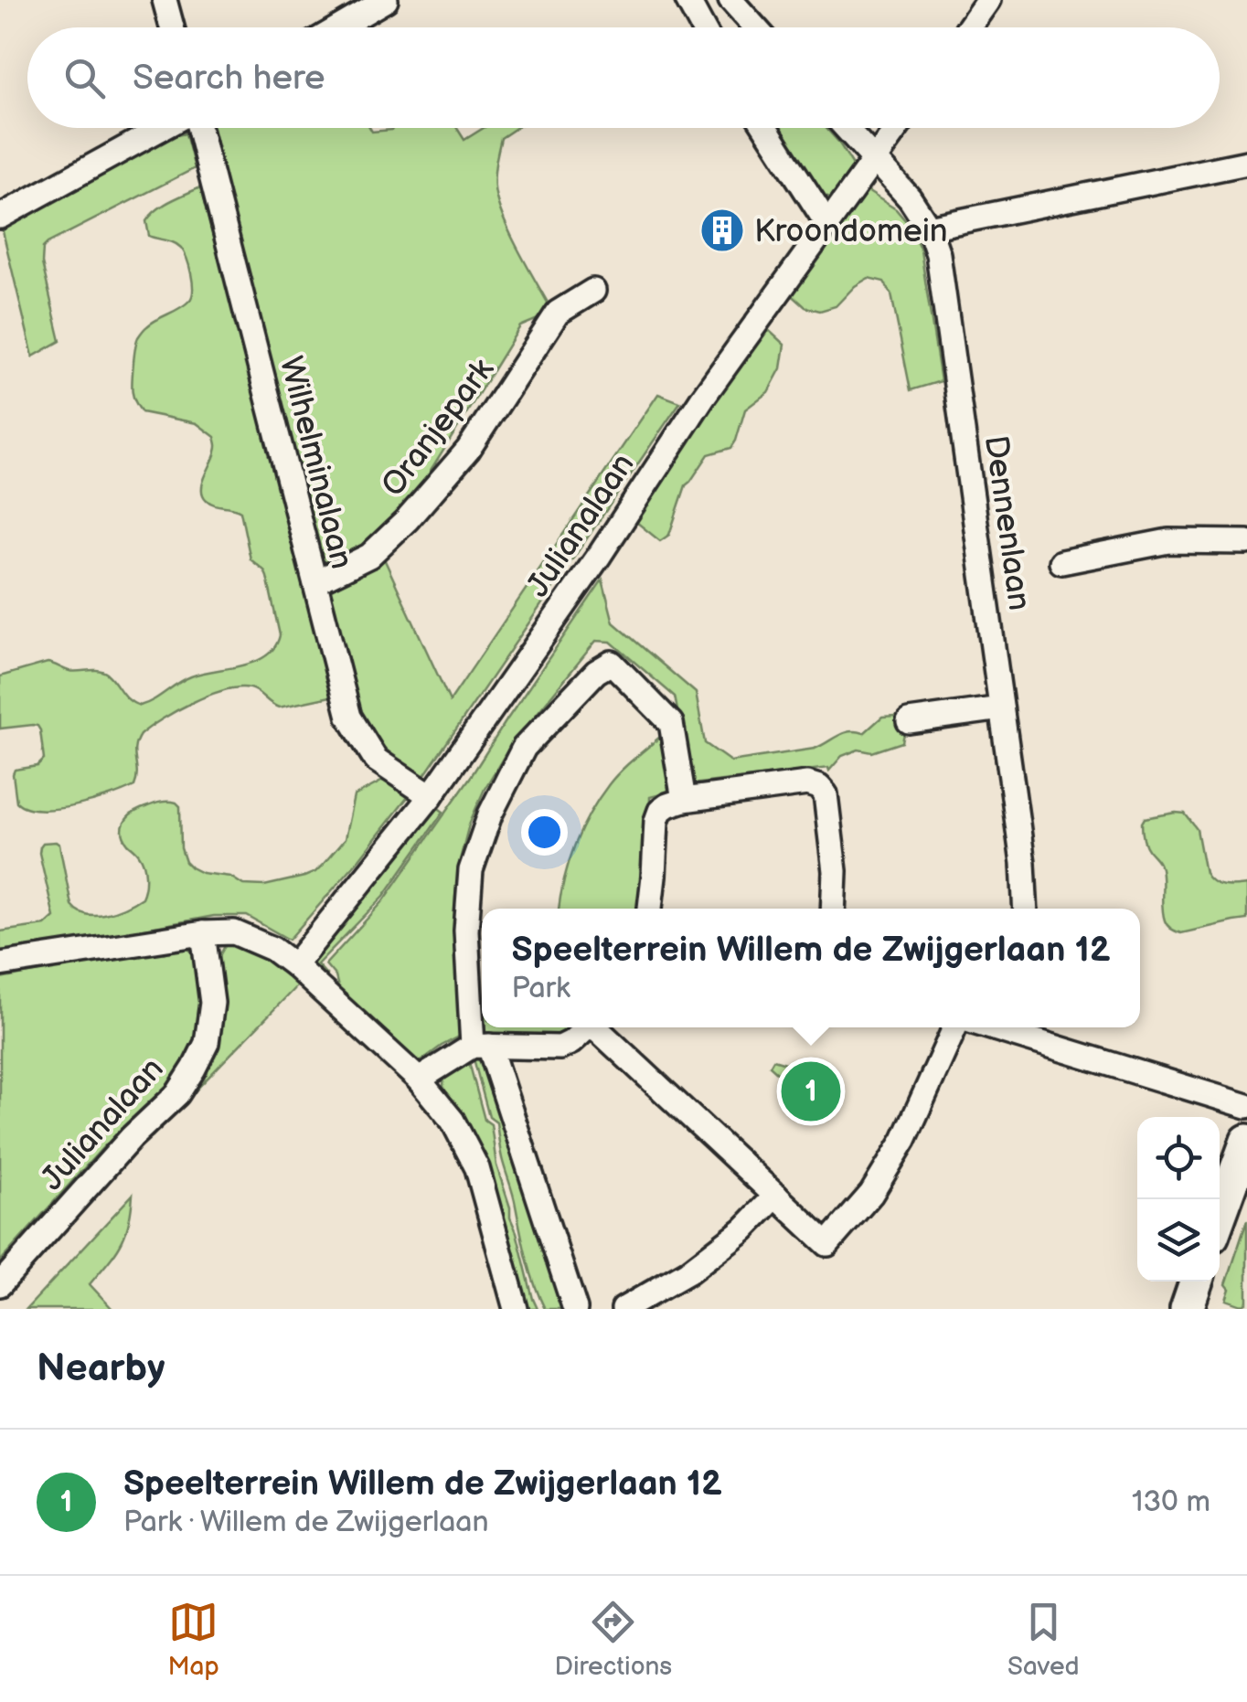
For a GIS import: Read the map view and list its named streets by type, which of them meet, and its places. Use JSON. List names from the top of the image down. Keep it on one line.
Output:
{"streets":{"street":["Oranjepark","Wilhelminalaan","Dennenlaan","Julianalaan"]},"crossings":[["Oranjepark","Wilhelminalaan"],["Wilhelminalaan","Julianalaan"],["Dennenlaan","Julianalaan"]],"places":{"building":["Kroondomein"]},"page":{"search":"Search here","popup":["Speelterrein Willem de Zwijgerlaan 12","Park"],"pins":"1","heading":"Nearby","list":[{"mark":"1","name":"Speelterrein Willem de Zwijgerlaan 12","note":"Park · Willem de Zwijgerlaan","value":"130 m"}],"nav":["Map","Directions","Saved"]}}
